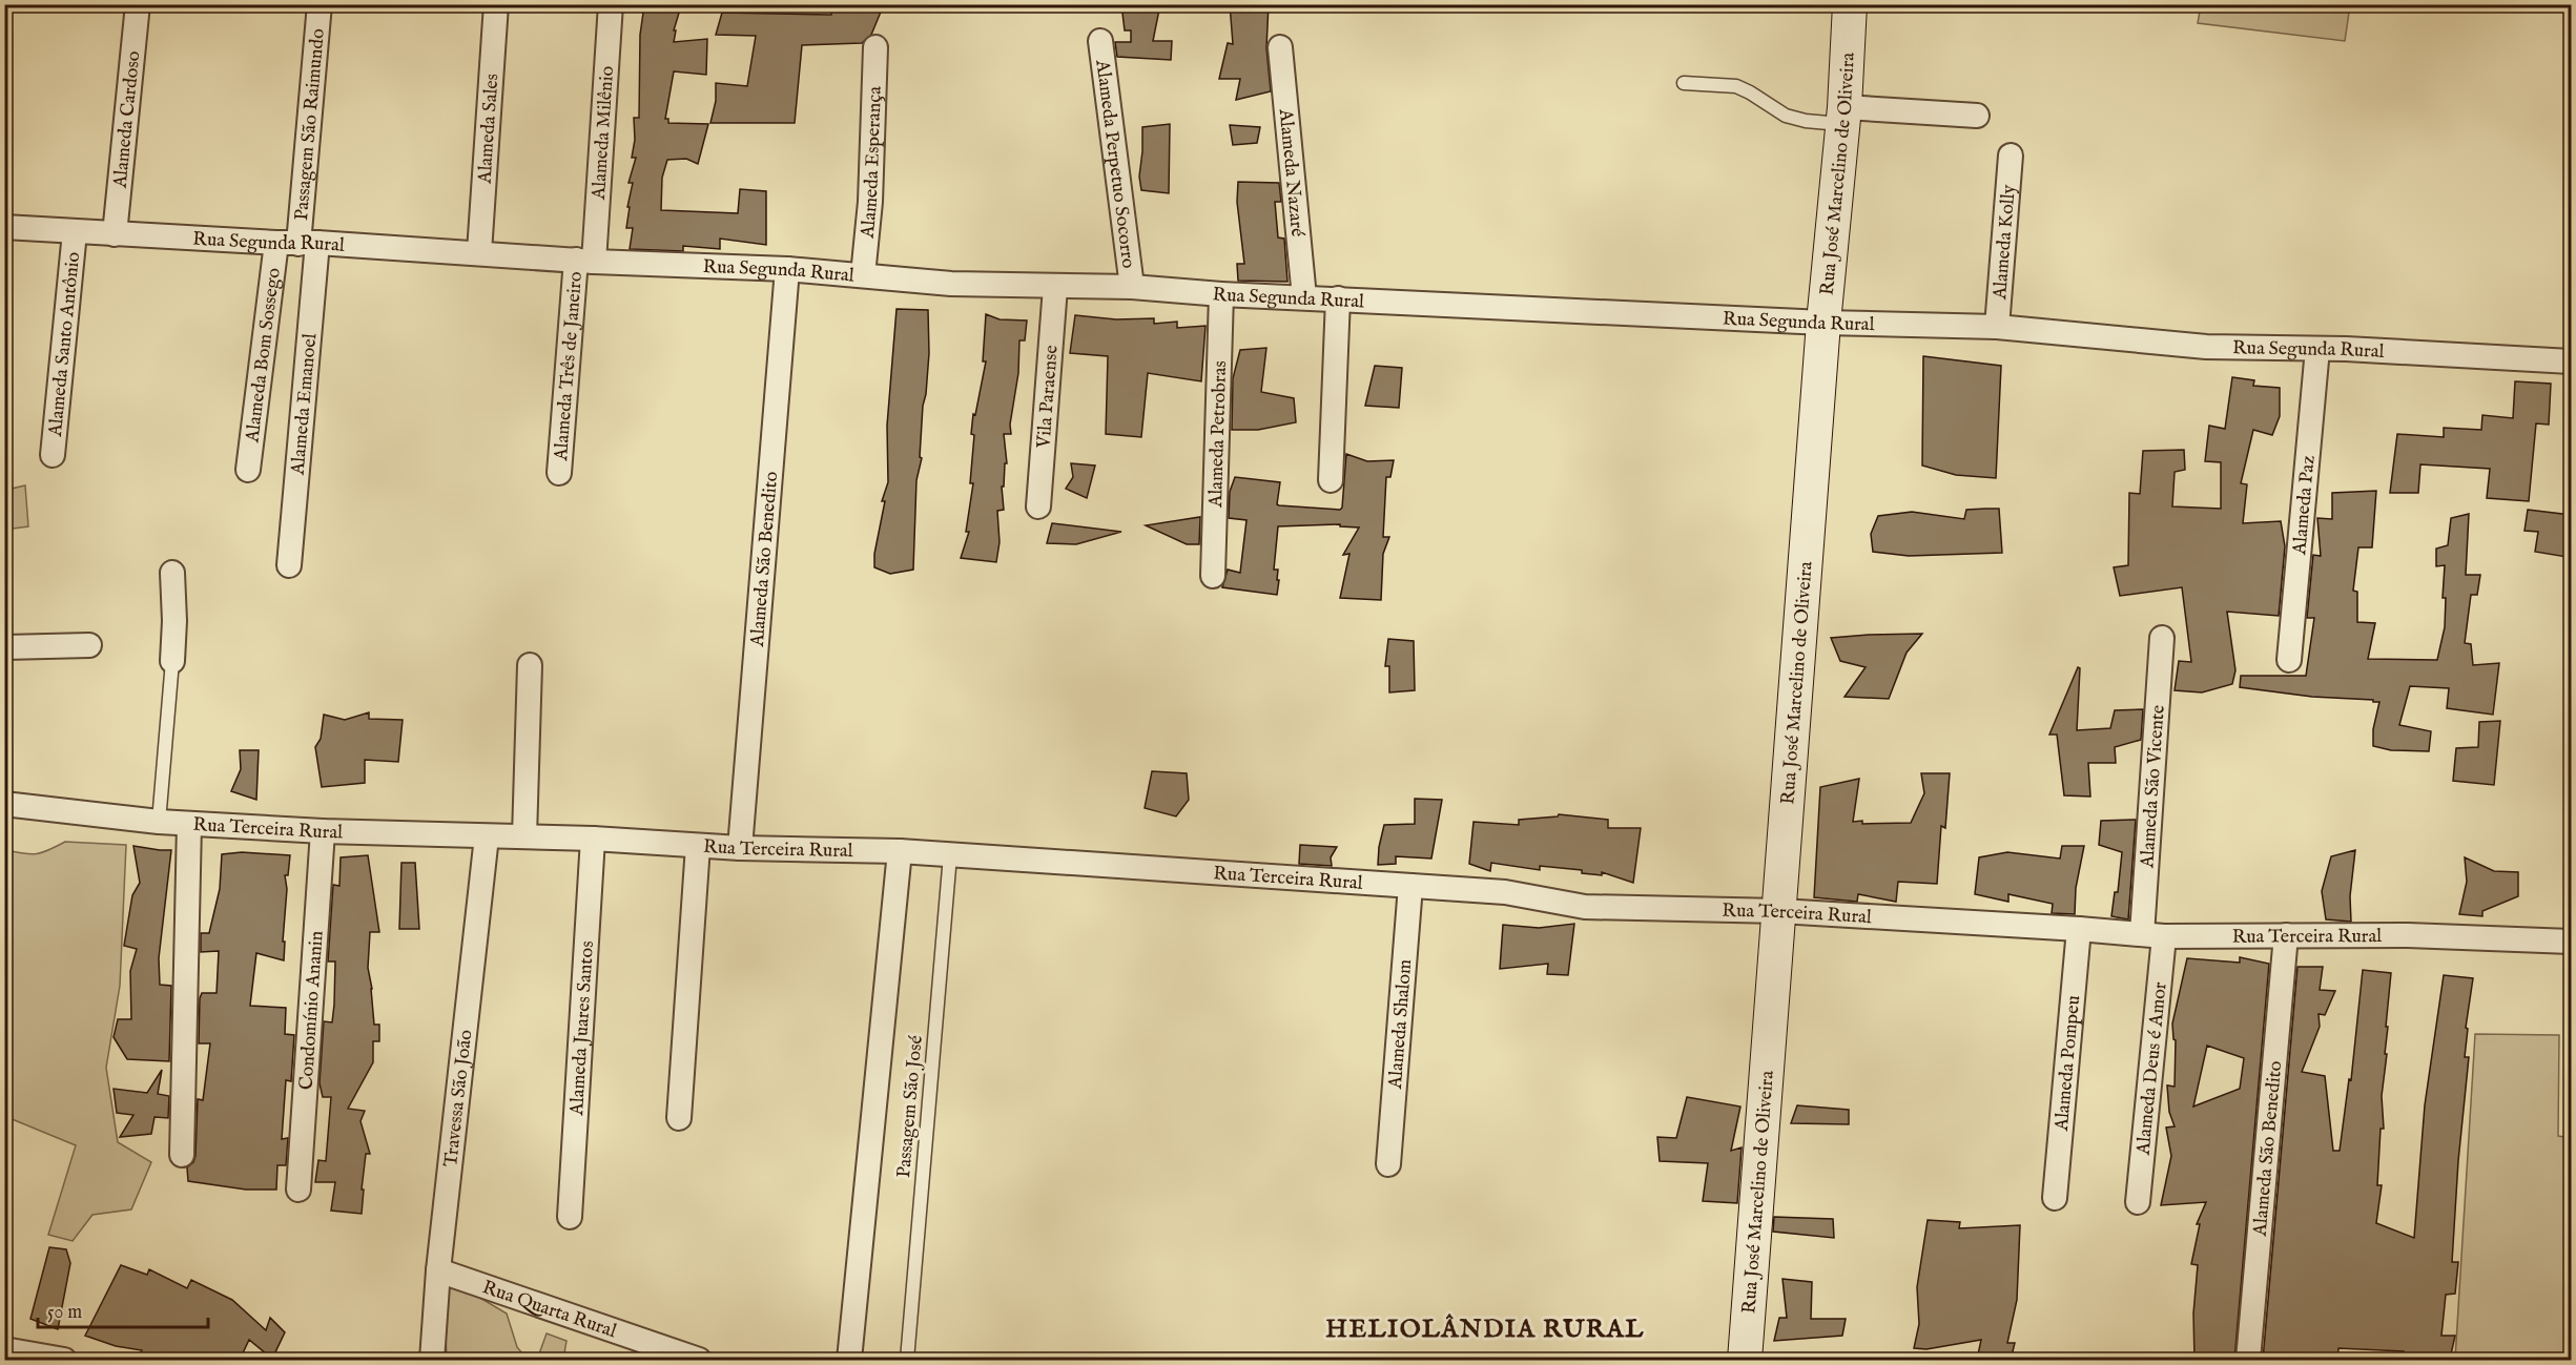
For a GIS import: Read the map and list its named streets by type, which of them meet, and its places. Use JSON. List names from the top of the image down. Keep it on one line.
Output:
{"streets":{"street":["Alameda Cardoso","Passagem São Raimundo","Alameda Sales","Alameda Milênio","Alameda Esperança","Alameda Perpetuo Socorro","Alameda Nazaré","Rua José Marcelino de Oliveira","Rua Segunda Rural","Alameda Kolly","Alameda Santo Antônio","Alameda Bom Sossego","Alameda Três de Janeiro","Vila Paraense","Alameda Emanoel","Alameda Petrobras","Alameda Paz","Alameda São Benedito","Alameda São Vicente","Rua Terceira Rural","Condomínio Ananin","Alameda Shalom","Alameda Juares Santos","Alameda Pompeu","Alameda Deus é Amor","Travessa São João","Rua Quarta Rural"],"lane":["Passagem São José"]},"crossings":[["Alameda Cardoso","Rua Segunda Rural"],["Passagem São Raimundo","Rua Segunda Rural"],["Passagem São Raimundo","Alameda Bom Sossego"],["Passagem São Raimundo","Alameda Emanoel"],["Alameda Sales","Rua Segunda Rural"],["Alameda Milênio","Rua Segunda Rural"],["Alameda Milênio","Alameda Três de Janeiro"],["Alameda Esperança","Rua Segunda Rural"],["Alameda Perpetuo Socorro","Rua Segunda Rural"],["Alameda Nazaré","Rua Segunda Rural"],["Rua José Marcelino de Oliveira","Rua Segunda Rural"],["Rua José Marcelino de Oliveira","Rua Terceira Rural"],["Rua Segunda Rural","Alameda Kolly"],["Rua Segunda Rural","Alameda Santo Antônio"],["Rua Segunda Rural","Alameda Bom Sossego"],["Rua Segunda Rural","Alameda Três de Janeiro"],["Rua Segunda Rural","Vila Paraense"],["Rua Segunda Rural","Alameda Emanoel"],["Rua Segunda Rural","Alameda Petrobras"],["Rua Segunda Rural","Alameda Paz"],["Rua Segunda Rural","Alameda São Benedito"],["Alameda Bom Sossego","Alameda Emanoel"],["Alameda São Benedito","Rua Terceira Rural"],["Alameda São Vicente","Rua Terceira Rural"],["Alameda São Vicente","Alameda Deus é Amor"],["Rua Terceira Rural","Condomínio Ananin"],["Rua Terceira Rural","Alameda Shalom"],["Rua Terceira Rural","Alameda Juares Santos"],["Rua Terceira Rural","Alameda Pompeu"],["Rua Terceira Rural","Alameda Deus é Amor"],["Rua Terceira Rural","Travessa São João"],["Rua Terceira Rural","Passagem São José"],["Travessa São João","Rua Quarta Rural"]],"districts":["HELIOLÂNDIA RURAL"],"scale_bar":"50 m"}
